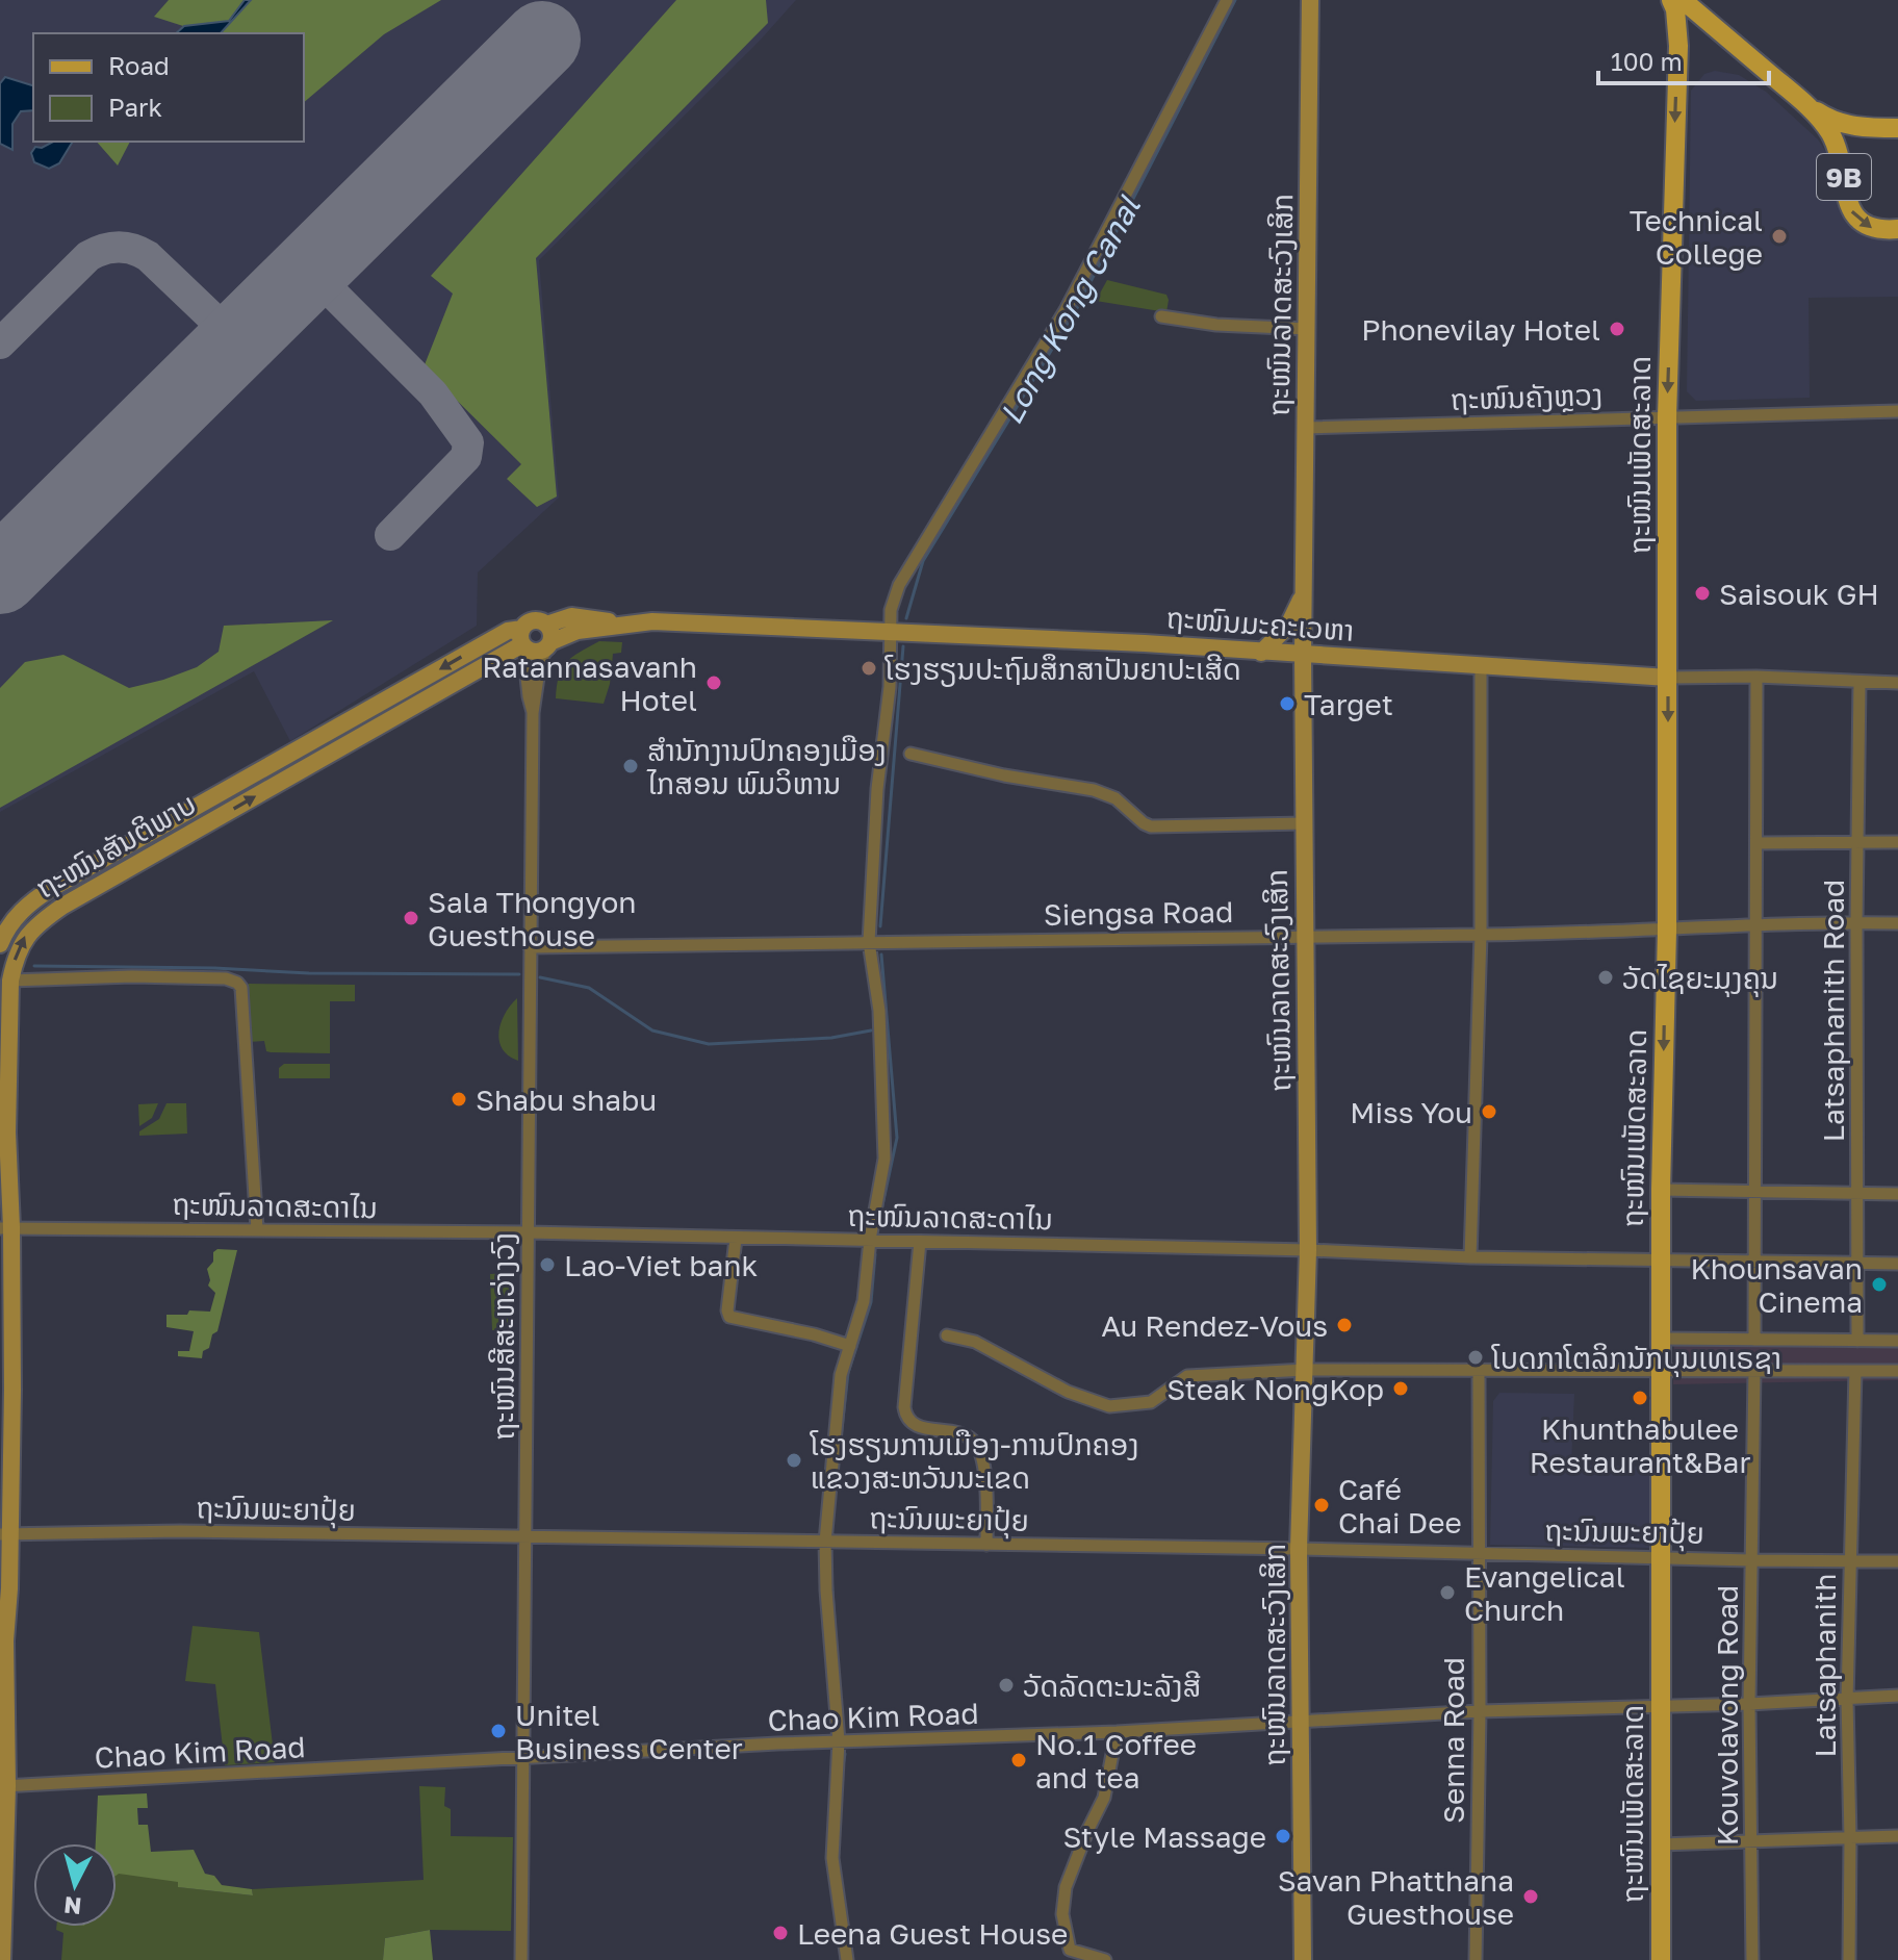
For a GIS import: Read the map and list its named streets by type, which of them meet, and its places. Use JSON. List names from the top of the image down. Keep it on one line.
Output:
{"streets":{"main road":["9B","ຖະໜົນເພັດສະລາດ"],"street":["ຖະໜົນລາດສະວົງເສິກ","ຖະໜົນຄັງຫຼວງ","ຖະໜົນມະຄະເວຫາ","ຖະໜົນສັນຕິພາບ","Siengsa Road","Latsaphanith Road","ຖະໜົນລາດສະດາໄນ","ຖະໜົນສີສະຫວ່າງວົງ","ຖະນົນພະຍາປຸ້ຍ","Latsaphanith","Kouvolavong Road","Chao Kim Road","Senna Road"]},"crossings":[["ຖະໜົນລາດສະວົງເສິກ","ຖະໜົນຄັງຫຼວງ"],["ຖະໜົນລາດສະວົງເສິກ","ຖະໜົນມະຄະເວຫາ"],["ຖະໜົນລາດສະວົງເສິກ","Siengsa Road"],["ຖະໜົນລາດສະວົງເສິກ","ຖະໜົນລາດສະດາໄນ"],["ຖະໜົນລາດສະວົງເສິກ","ຖະນົນພະຍາປຸ້ຍ"],["ຖະໜົນລາດສະວົງເສິກ","Chao Kim Road"],["ຖະໜົນຄັງຫຼວງ","ຖະໜົນເພັດສະລາດ"],["ຖະໜົນເພັດສະລາດ","ຖະໜົນມະຄະເວຫາ"],["ຖະໜົນເພັດສະລາດ","Siengsa Road"],["ຖະໜົນເພັດສະລາດ","ຖະໜົນລາດສະດາໄນ"],["ຖະໜົນເພັດສະລາດ","ຖະນົນພະຍາປຸ້ຍ"],["ຖະໜົນເພັດສະລາດ","Chao Kim Road"],["ຖະໜົນມະຄະເວຫາ","ຖະໜົນສັນຕິພາບ"],["ຖະໜົນມະຄະເວຫາ","Latsaphanith Road"],["ຖະໜົນສັນຕິພາບ","ຖະໜົນລາດສະດາໄນ"],["ຖະໜົນສັນຕິພາບ","ຖະນົນພະຍາປຸ້ຍ"],["ຖະໜົນສັນຕິພາບ","Chao Kim Road"],["Siengsa Road","Latsaphanith Road"],["Siengsa Road","ຖະໜົນສີສະຫວ່າງວົງ"],["Latsaphanith Road","ຖະໜົນລາດສະດາໄນ"],["ຖະໜົນລາດສະດາໄນ","ຖະໜົນສີສະຫວ່າງວົງ"],["ຖະໜົນສີສະຫວ່າງວົງ","ຖະນົນພະຍາປຸ້ຍ"],["ຖະໜົນສີສະຫວ່າງວົງ","Chao Kim Road"],["ຖະນົນພະຍາປຸ້ຍ","Latsaphanith"],["ຖະນົນພະຍາປຸ້ຍ","Kouvolavong Road"],["ຖະນົນພະຍາປຸ້ຍ","Senna Road"],["Latsaphanith","Chao Kim Road"],["Kouvolavong Road","Chao Kim Road"],["Chao Kim Road","Senna Road"]],"one_way":["ຖະໜົນເພັດສະລາດ"],"water":["Long Kong Canal"],"places":["Technical College","Phonevilay Hotel","Saisouk GH","ໂຮງຮຽນປະຖົມສຶກສາປັນຍາປະເສີດ","Ratannasavanh Hotel","Target","ສຳນັກງານປົກຄອງເມືອງ ໄກສອນ ພົມວິຫານ","Sala Thongyon Guesthouse","ວັດໄຊຍະມຸງຄຸນ","Shabu shabu","Miss You","Lao-Viet bank","Khounsavan Cinema","Au Rendez-Vous","ໂບດກາໂຕລິກນັກບຸນເທເຣຊາ","Steak NongKop","Khunthabulee Restaurant&Bar","ໂຮງຮຽນການເມືອງ-ການປົກຄອງ ແຂວງສະຫວັນນະເຂດ","Café Chai Dee","Evangelical Church","ວັດລັດຕະນະລັງສີ","Unitel Business Center","No.1 Coffee and tea","Style Massage","Savan Phatthana Guesthouse","Leena Guest House"],"legend":["Road","Park"],"scale_bar":"100 m","north":"bottom"}
